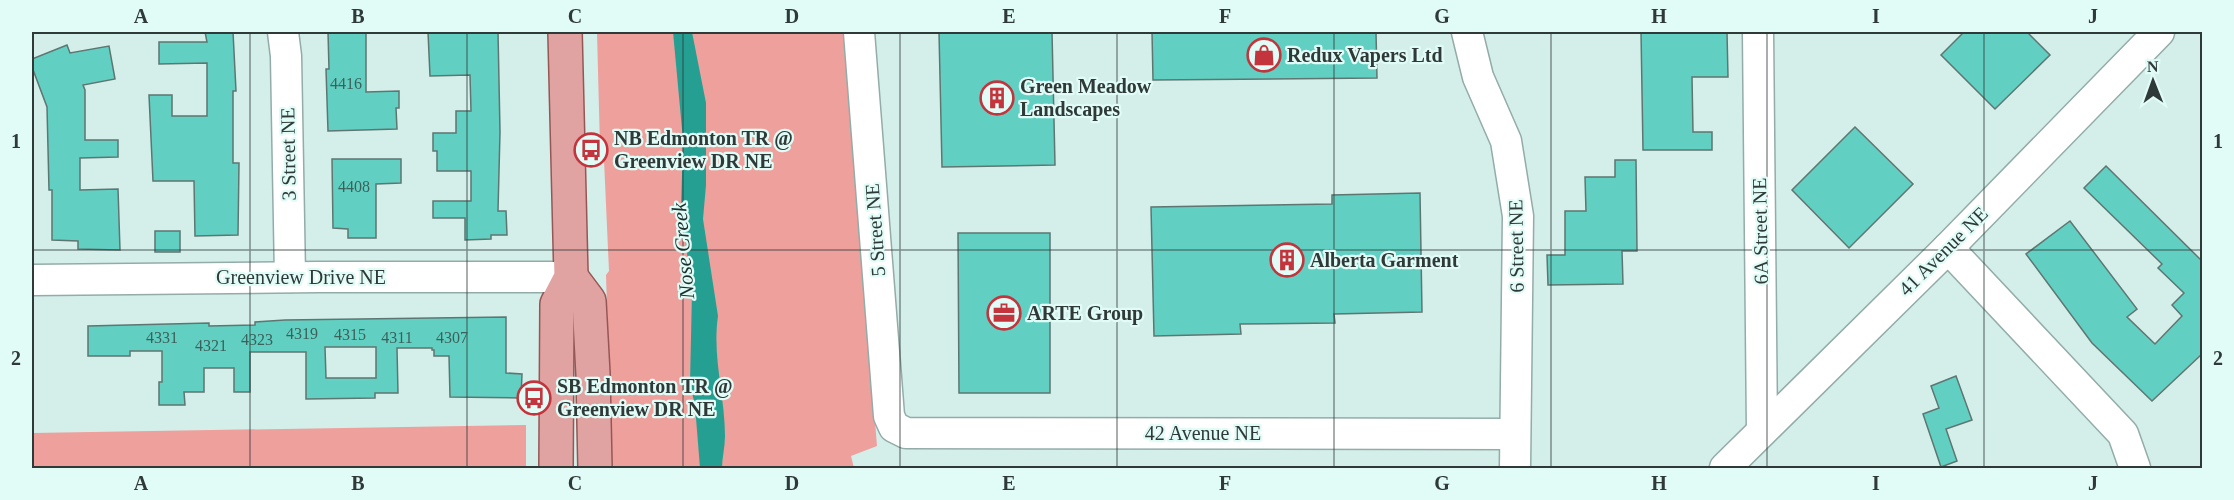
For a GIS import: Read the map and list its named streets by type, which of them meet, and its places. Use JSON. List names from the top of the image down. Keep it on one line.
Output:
{"streets":{"street":["3 Street NE","5 Street NE","6A Street NE","6 Street NE","41 Avenue NE","Greenview Drive NE","42 Avenue NE"]},"crossings":[["3 Street NE","Greenview Drive NE"],["5 Street NE","42 Avenue NE"],["6A Street NE","41 Avenue NE"],["6 Street NE","42 Avenue NE"]],"water":["Nose Creek"],"places":{"shop":["Redux Vapers Ltd"],"building":["Green Meadow Landscapes","Alberta Garment"],"bus stop":["NB Edmonton TR @ Greenview DR NE","SB Edmonton TR @ Greenview DR NE"],"office":["ARTE Group"]},"house_numbers":["4416","4408","4319","4315","4331","4311","4307","4323","4321"],"north":"top","grid":{"columns":["A","B","C","D","E","F","G","H","I","J"],"rows":["1","2"]}}
